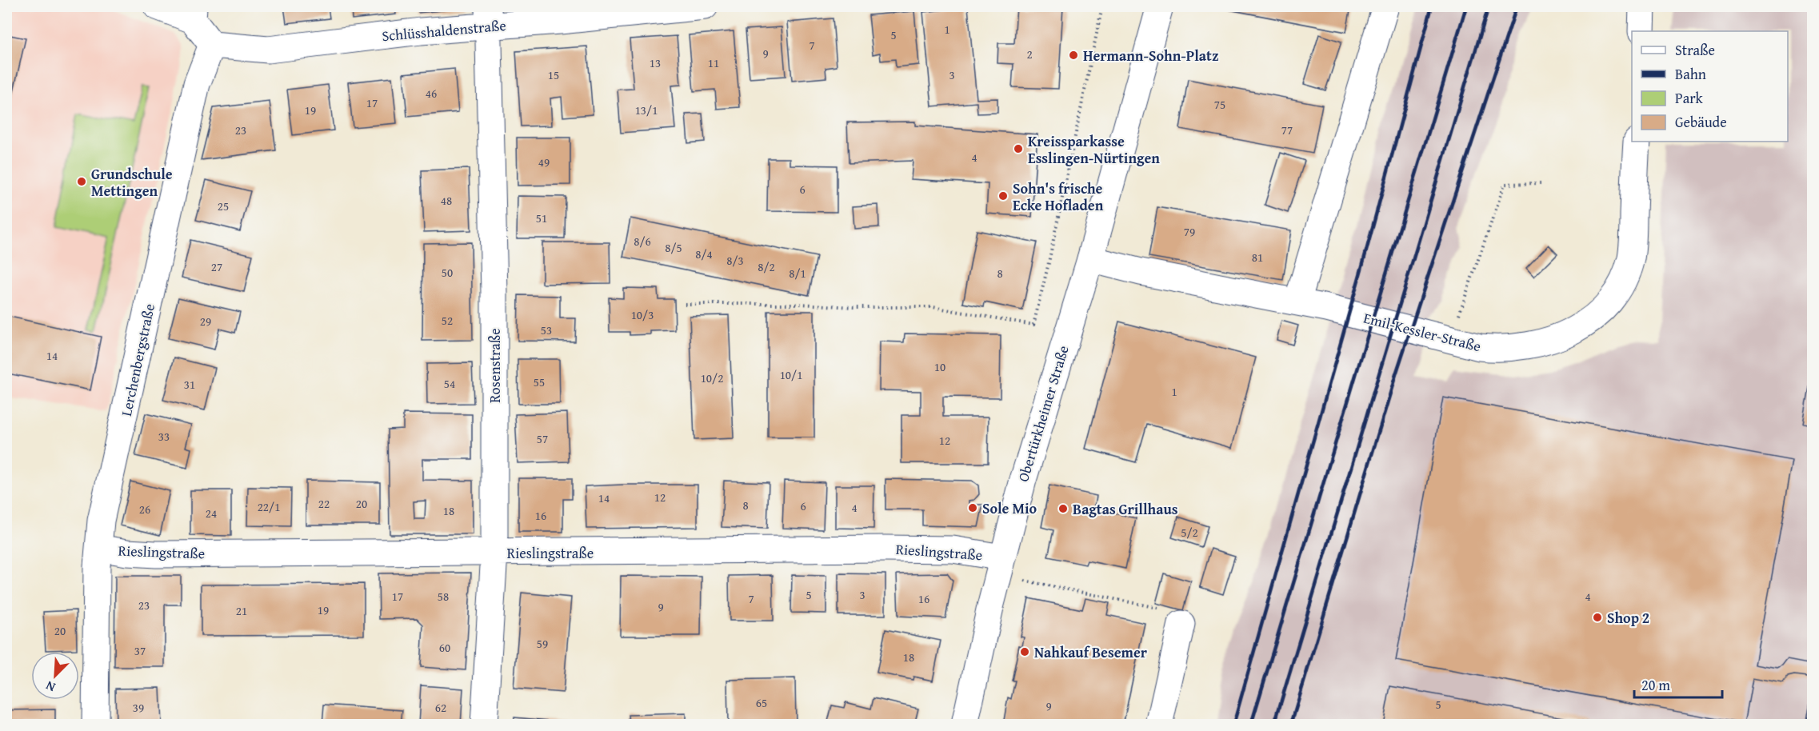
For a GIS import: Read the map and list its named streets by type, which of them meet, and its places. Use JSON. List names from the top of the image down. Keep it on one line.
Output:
{"streets":{"street":["Schlüsshaldenstraße","Emil-Kessler-Straße","Lerchenbergstraße","Rosenstraße","Obertürkheimer Straße","Rieslingstraße"]},"crossings":[["Schlüsshaldenstraße","Lerchenbergstraße"],["Schlüsshaldenstraße","Rosenstraße"],["Emil-Kessler-Straße","Obertürkheimer Straße"],["Lerchenbergstraße","Rieslingstraße"],["Rosenstraße","Rieslingstraße"],["Obertürkheimer Straße","Rieslingstraße"]],"places":["Hermann-Sohn-Platz","Kreissparkasse Esslingen-Nürtingen","Grundschule Mettingen","Sohn's frische Ecke Hofladen","Sole Mio","Bagtas Grillhaus","Shop 2","Nahkauf Besemer"],"house_numbers":["1","5","7","9","2","13","11","15","3","46","17","75","19","13/1","23","77","4","49","6","48","25","51","79","8/6","8/5","8/4","81","8/3","27","8/2","50","8/1","8","10/3","52","29","53","14","10","10/1","10/2","55","54","31","1","33","57","12","12","14","22","20","8","6","22/1","4","26","18","24","16","5/2","5","3","17","58","4","7","16","23","9","19","21","20","59","60","37","18","65","5","9","39","62"],"legend":["Straße","Bahn","Park","Gebäude"],"scale_bar":"20 m","north":"bottom left"}
